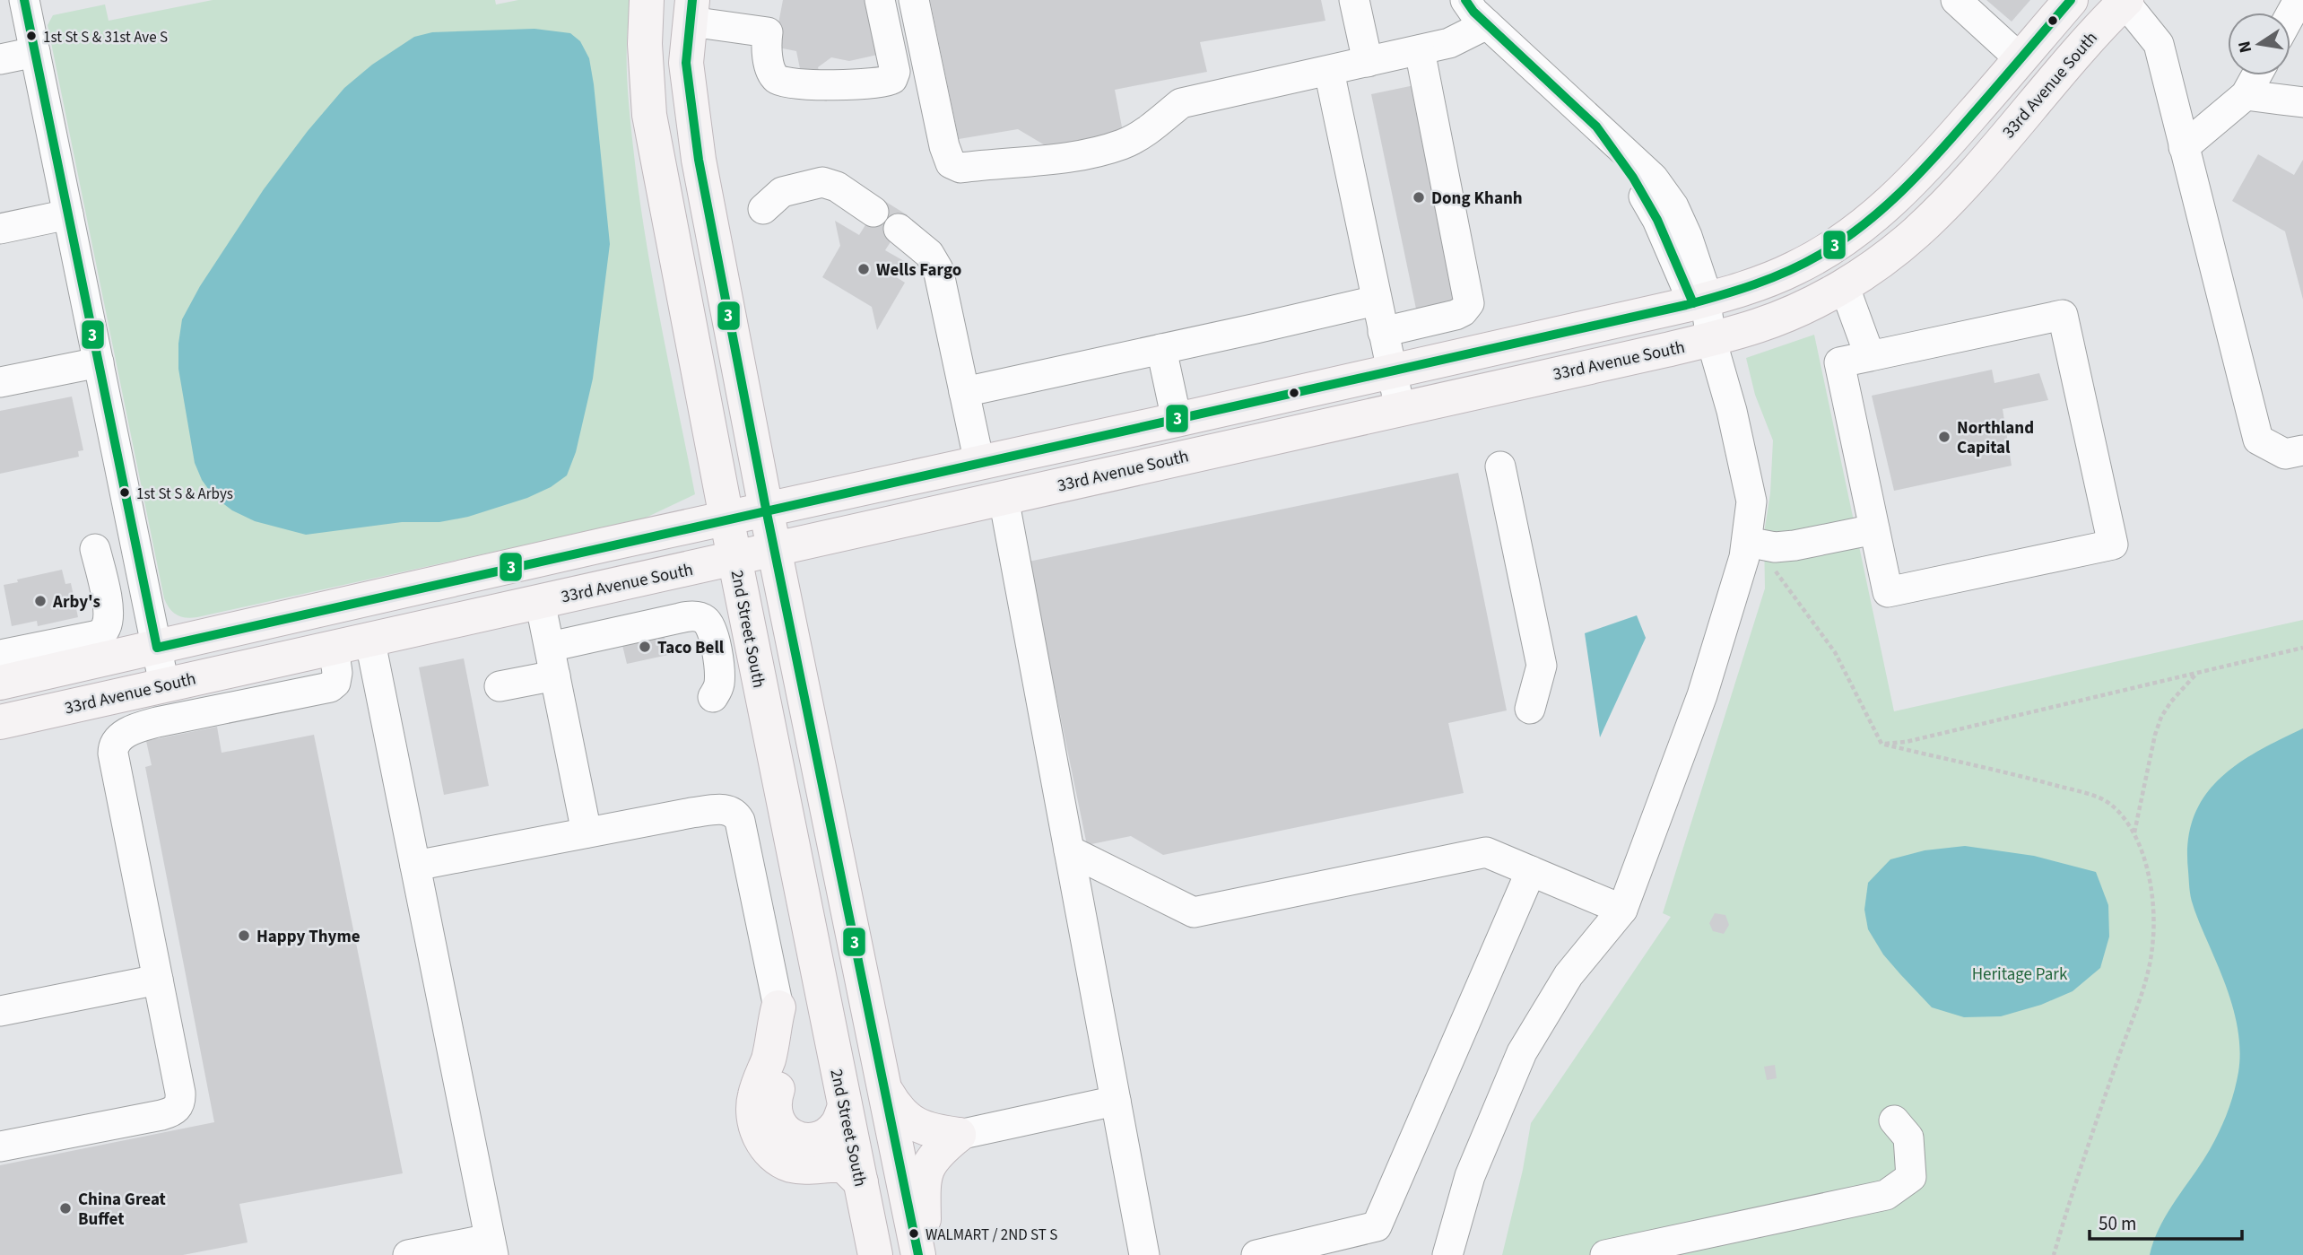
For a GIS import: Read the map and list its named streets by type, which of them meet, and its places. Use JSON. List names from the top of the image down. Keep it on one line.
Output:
{"streets":{"main road":["33rd Avenue South","2nd Street South"]},"crossings":[["33rd Avenue South","2nd Street South"]],"parks":["Heritage Park"],"places":["1st St S & 31st Ave S","Dong Khanh","Wells Fargo","Northland Capital","1st St S & Arbys","Arby's","Taco Bell","Happy Thyme","China Great Buffet","WALMART / 2ND ST S"],"lines":["transit line 3"],"scale_bar":"50 m","north":"left"}
